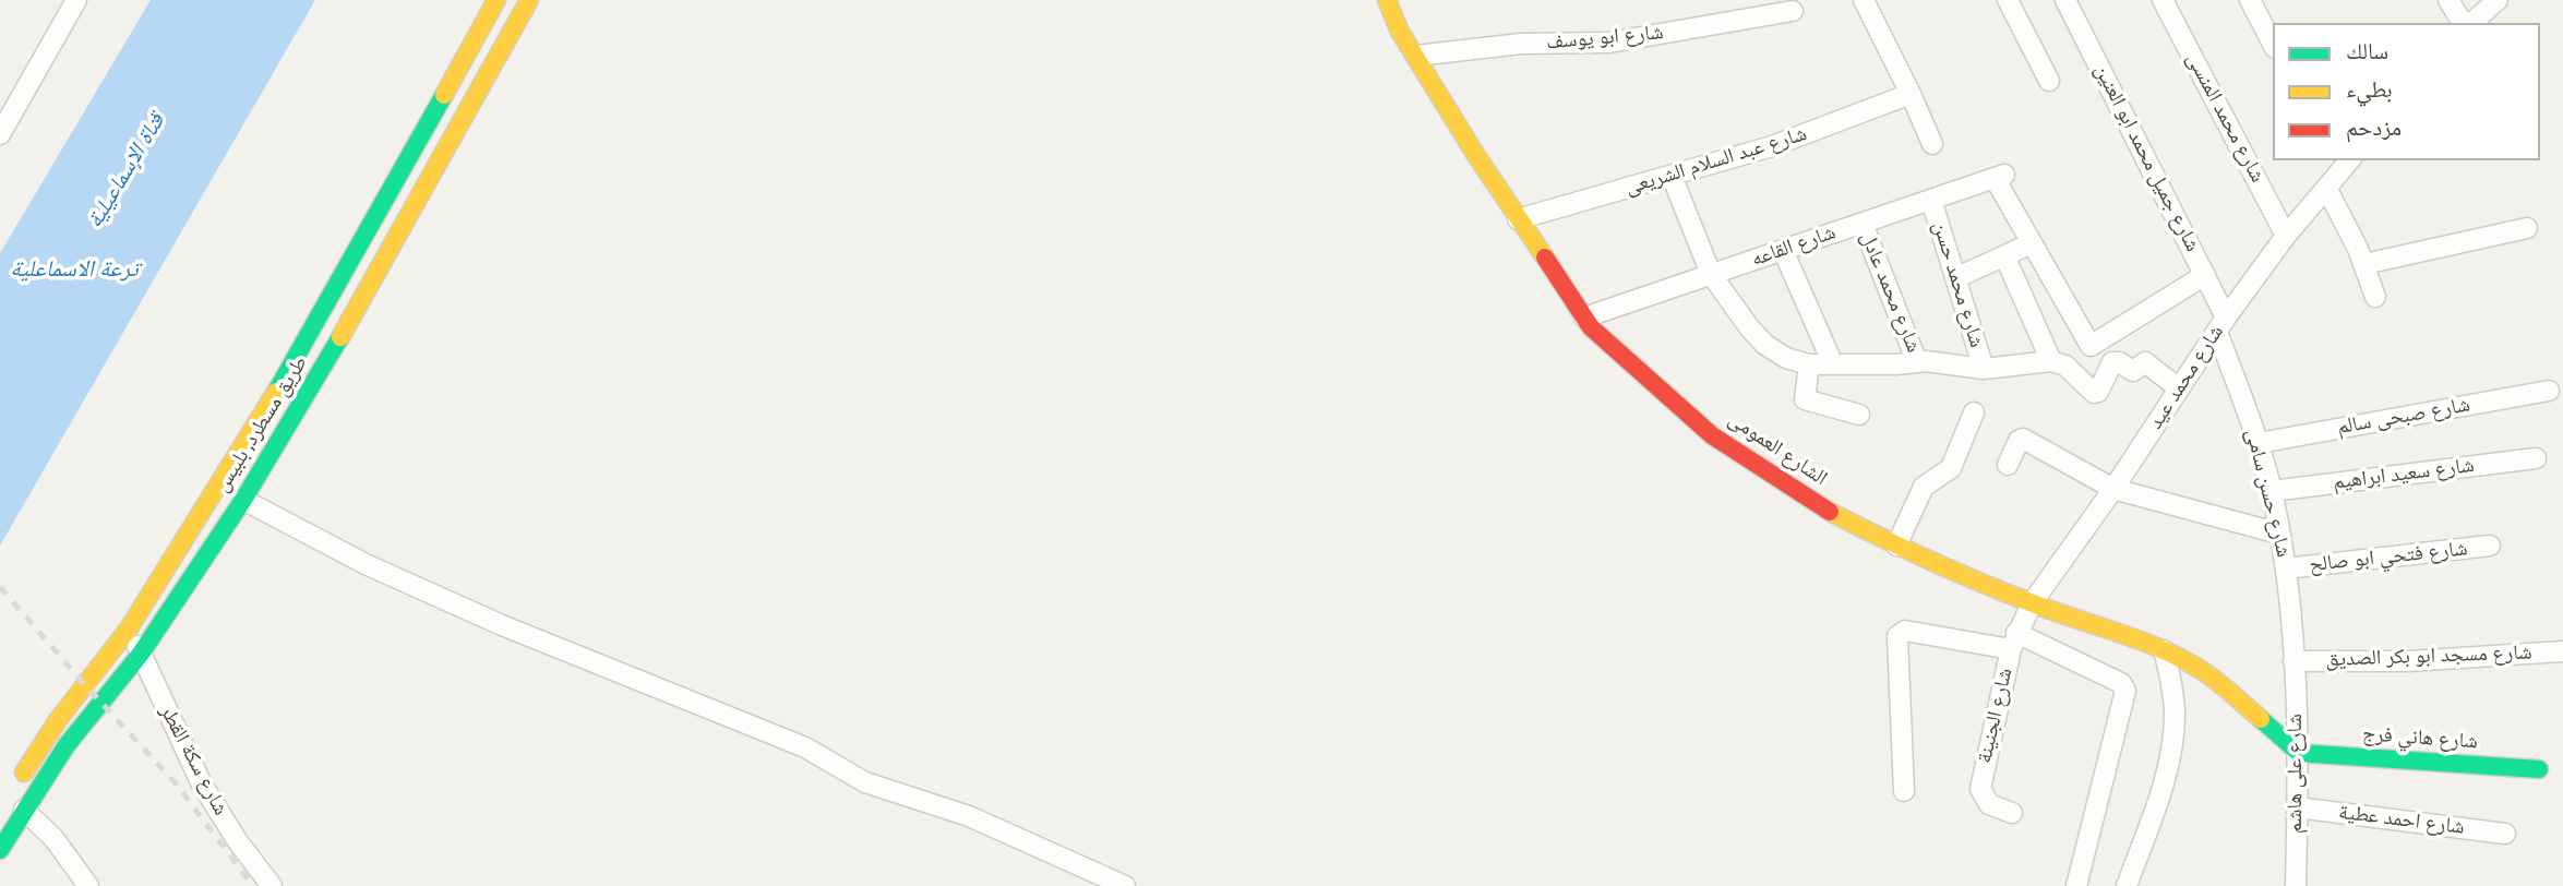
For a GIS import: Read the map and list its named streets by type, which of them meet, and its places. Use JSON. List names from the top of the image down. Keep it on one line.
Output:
{"streets":{"main road":["طريق مسطرد, بلبيس","الشارع العمومى","شارع هاني فرج"],"street":["شارع ابو يوسف","شارع محمد المنسى","شارع جميل محمد ابو العنين","شارع عبد السلام الشريعى","شارع القاعه","شارع محمد حسن","شارع محمد عادل","شارع محمد عيد","شارع صبحى سالم","شارع سعيد ابراهيم","شارع حسن سامى","شارع فتحي ابو صالح","شارع مسجد ابو بكر الصديق","شارع الجنينة","شارع سكة القطر","شارع على هاشم","شارع احمد عطية"]},"crossings":[["شارع ابو يوسف","الشارع العمومى"],["شارع محمد المنسى","شارع محمد عيد"],["شارع جميل محمد ابو العنين","شارع محمد عيد"],["شارع جميل محمد ابو العنين","شارع حسن سامى"],["شارع عبد السلام الشريعى","الشارع العمومى"],["شارع القاعه","شارع محمد حسن"],["شارع القاعه","شارع محمد عادل"],["شارع القاعه","الشارع العمومى"],["شارع محمد عيد","الشارع العمومى"],["شارع محمد عيد","شارع حسن سامى"],["شارع محمد عيد","شارع الجنينة"],["شارع صبحى سالم","شارع حسن سامى"],["طريق مسطرد, بلبيس","شارع سكة القطر"],["الشارع العمومى","شارع الجنينة"],["الشارع العمومى","شارع هاني فرج"],["الشارع العمومى","شارع على هاشم"],["شارع سعيد ابراهيم","شارع حسن سامى"],["شارع حسن سامى","شارع فتحي ابو صالح"],["شارع حسن سامى","شارع مسجد ابو بكر الصديق"],["شارع حسن سامى","شارع على هاشم"],["شارع مسجد ابو بكر الصديق","شارع على هاشم"],["شارع هاني فرج","شارع على هاشم"],["شارع على هاشم","شارع احمد عطية"]],"water":["قناة الإسماعيلية","ترعة الاسماعلية"],"legend":["سالك","بطيء","مزدحم"]}
